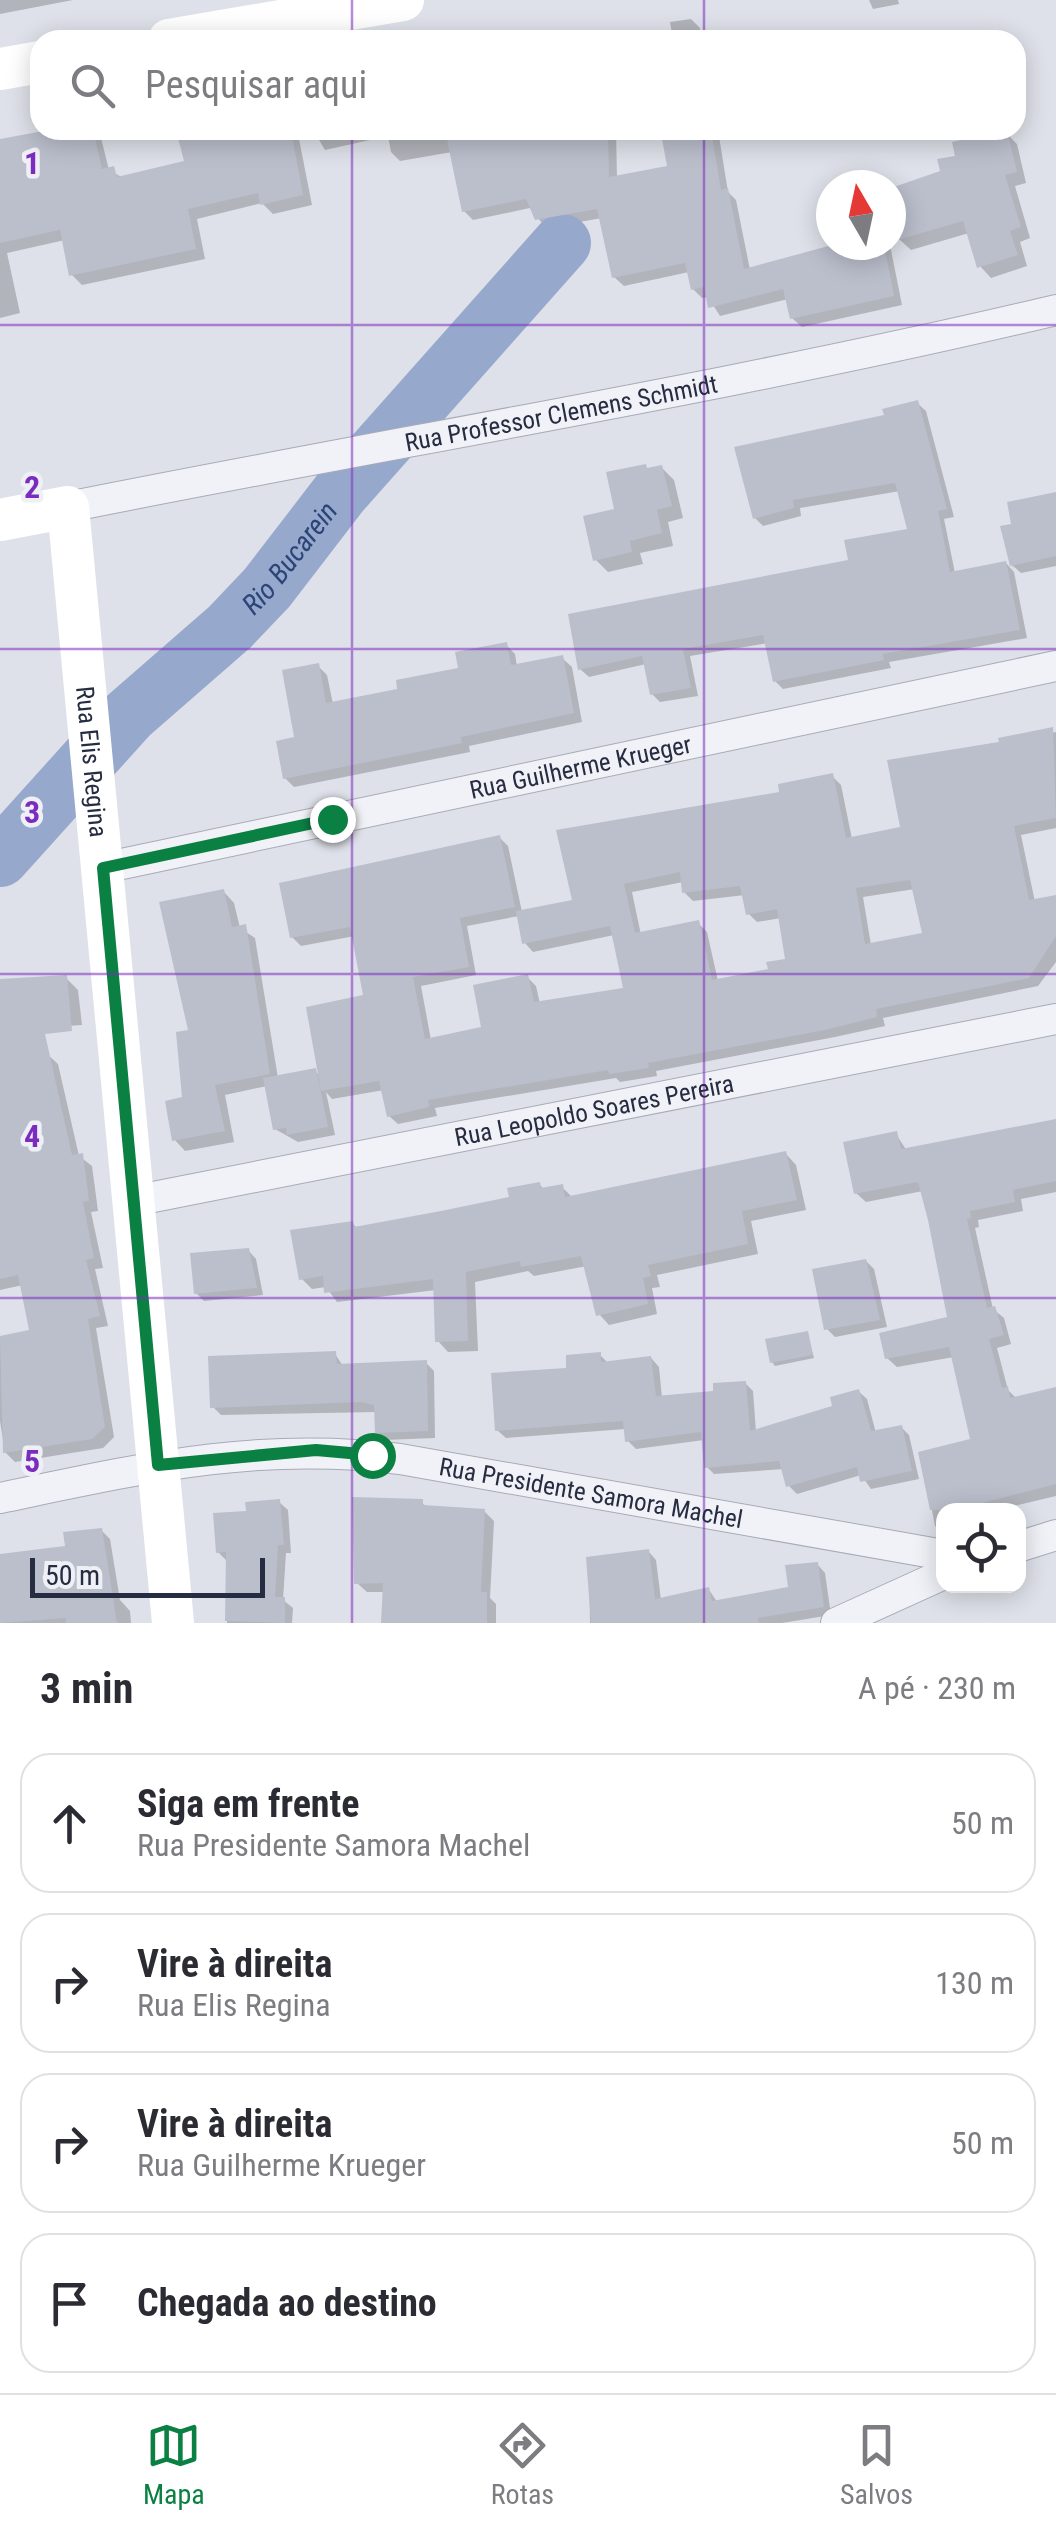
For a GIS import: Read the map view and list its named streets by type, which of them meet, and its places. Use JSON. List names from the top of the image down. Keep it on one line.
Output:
{"streets":{"street":["Rua Professor Clemens Schmidt","Rua Elis Regina","Rua Guilherme Krueger","Rua Leopoldo Soares Pereira","Rua Presidente Samora Machel"]},"crossings":[["Rua Professor Clemens Schmidt","Rua Elis Regina"],["Rua Elis Regina","Rua Guilherme Krueger"],["Rua Elis Regina","Rua Leopoldo Soares Pereira"],["Rua Elis Regina","Rua Presidente Samora Machel"]],"water":["Rio Bucarein"],"scale_bar":"50 m","north":"top","page":{"search":"Pesquisar aqui","scale":"50 m","heading":["3 min","A pé · 230 m"],"list":[["Siga em frente","Rua Presidente Samora Machel","50 m"],["Vire à direita","Rua Elis Regina","130 m"],["Vire à direita","Rua Guilherme Krueger","50 m"],"Chegada ao destino"],"nav":["Mapa","Rotas","Salvos"]},"grid":{"rows":["1","2","3","4","5"]}}
